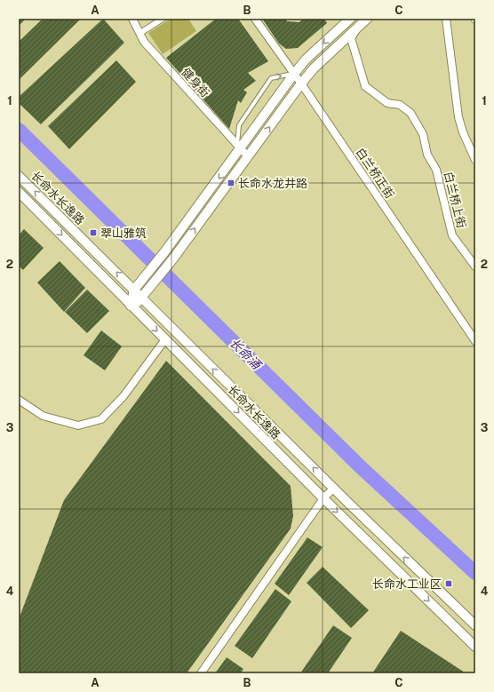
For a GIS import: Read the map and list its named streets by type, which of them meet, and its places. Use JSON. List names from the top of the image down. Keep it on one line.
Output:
{"streets":{"street":["健身街","白兰桥正街","长命水长逸路","白兰桥上街"]},"water":["长命涌"],"places":{"transit":["长命水龙井路","翠山雅筑","长命水工业区"]},"grid":{"columns":["A","B","C"],"rows":["1","2","3","4"]}}
